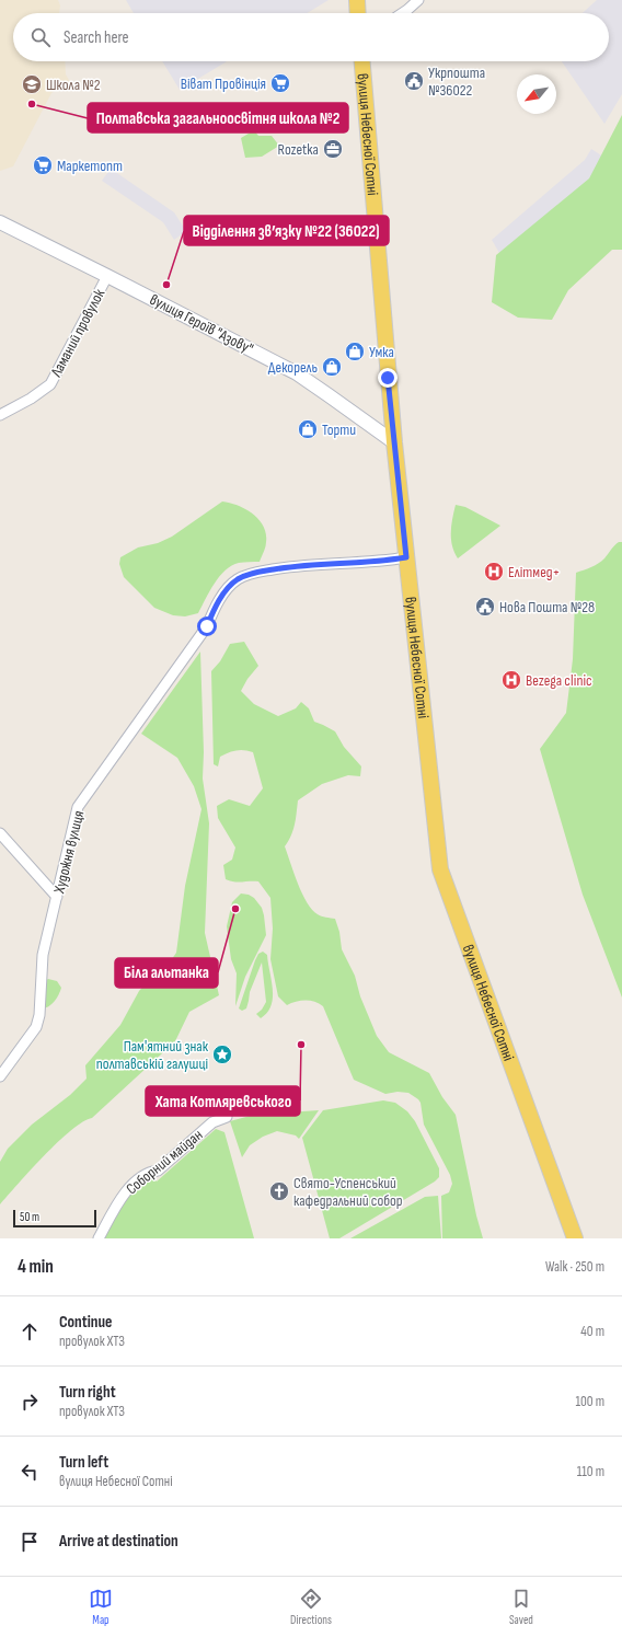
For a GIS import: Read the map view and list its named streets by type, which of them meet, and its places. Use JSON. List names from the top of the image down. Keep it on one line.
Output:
{"streets":{"main road":["вулиця Небесної Сотні"],"street":["вулиця Героїв \"Азову\"","Ламаний провулок","Художня вулиця","Соборний майдан"]},"crossings":[["вулиця Небесної Сотні","вулиця Героїв \"Азову\""],["вулиця Небесної Сотні","Художня вулиця"],["вулиця Героїв \"Азову\"","Ламаний провулок"]],"places":{"public building":["Укрпошта №36022","Нова Пошта №28"],"supermarket":["Віват Провінція","Маркетопт"],"school or university":["Школа №2"],"other":["Полтавська загальноосвітня школа №2","Відділення зв’язку №22 (36022)","Біла альтанка","Хата Котляревського"],"office":["Rozetka"],"shop":["Умка","Декорель","Торти"],"hospital":["Елітмед+","Bezega clinic"],"place":["Пам'ятний знак полтавській галушці"],"church":["Свято-Успенський кафедральний собор"]},"scale_bar":"50 m","north":"bottom left","page":{"search":"Search here","scale":"50 m","heading":["4 min","Walk · 250 m"],"list":[["Continue","провулок ХТЗ","40 m"],["Turn right","провулок ХТЗ","100 m"],["Turn left","вулиця Небесної Сотні","110 m"],"Arrive at destination"],"nav":["Map","Directions","Saved"]}}
